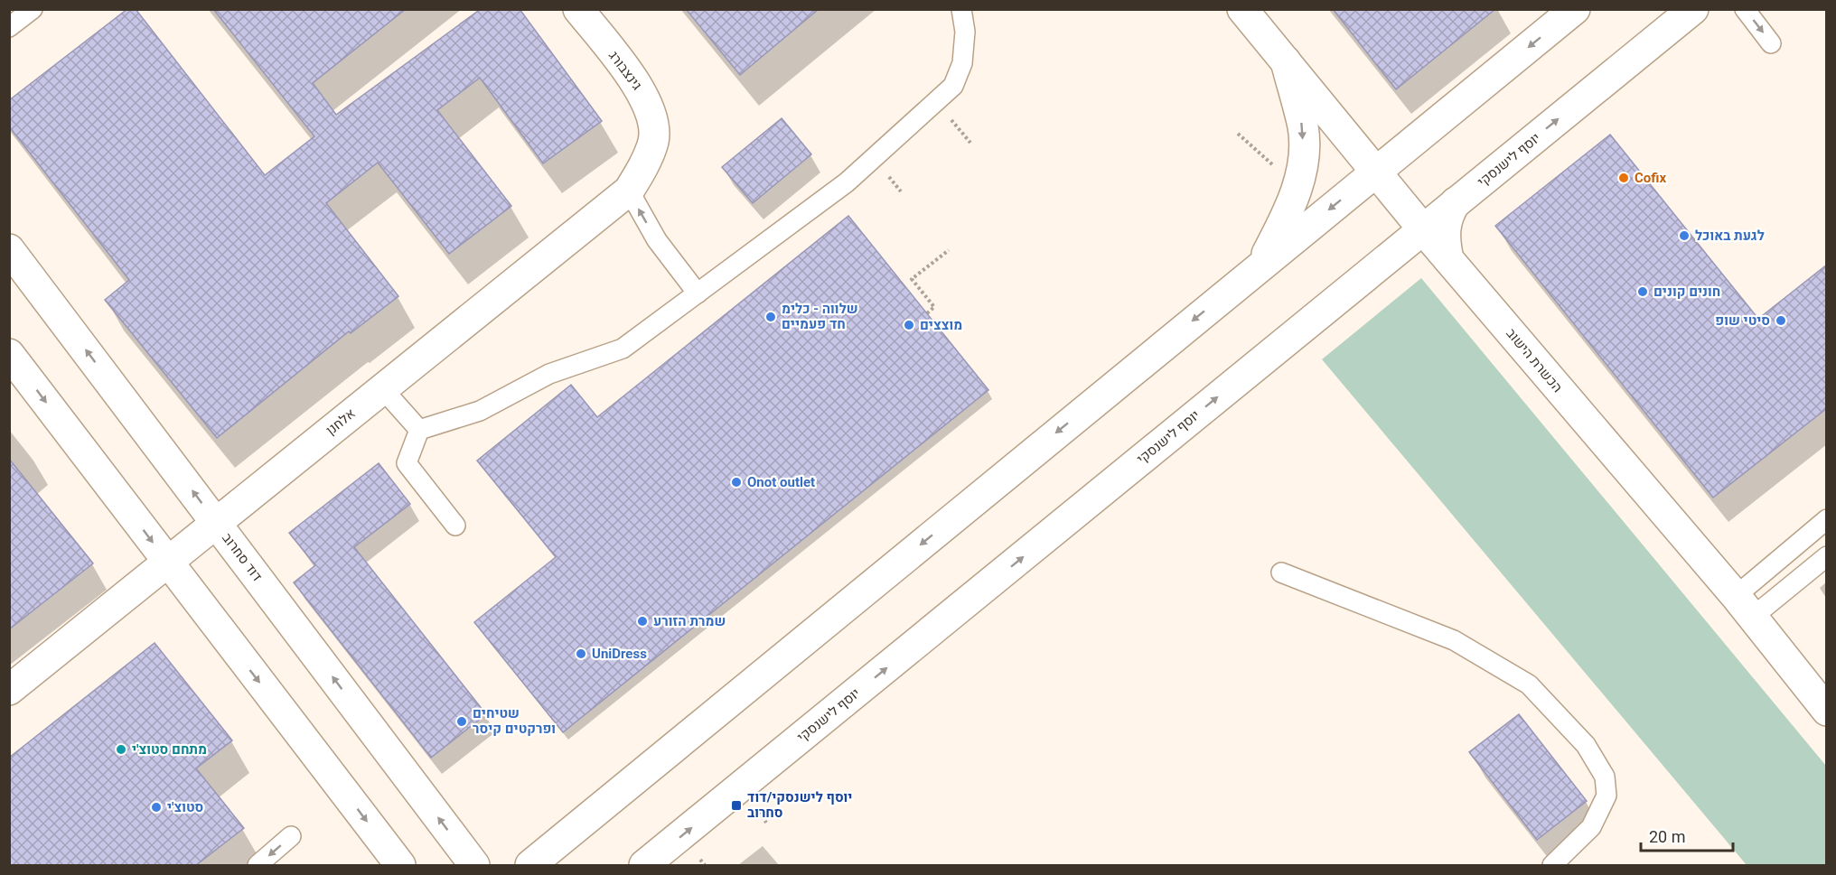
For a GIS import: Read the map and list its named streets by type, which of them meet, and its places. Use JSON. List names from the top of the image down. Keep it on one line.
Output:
{"streets":{"street":["גינצבורג","יוסף לישנסקי","הכשרת הישוב","אלחנן","דוד סחרוב"]},"crossings":[["גינצבורג","אלחנן"],["יוסף לישנסקי","הכשרת הישוב"],["אלחנן","דוד סחרוב"]],"places":{"other":["Cofix","לגעת באוכל","חונים קונים","שלווה - כלימ חד פעמיים","סיטי שופ","מוצצים","Onot outlet","שמרת הזורע","UniDress","שטיחים ופרקטים קיסר","מתחם סטוצ'י","סטוצ'י"],"transit":["יוסף לישנסקי/דוד סחרוב"]},"scale_bar":"20 m"}
